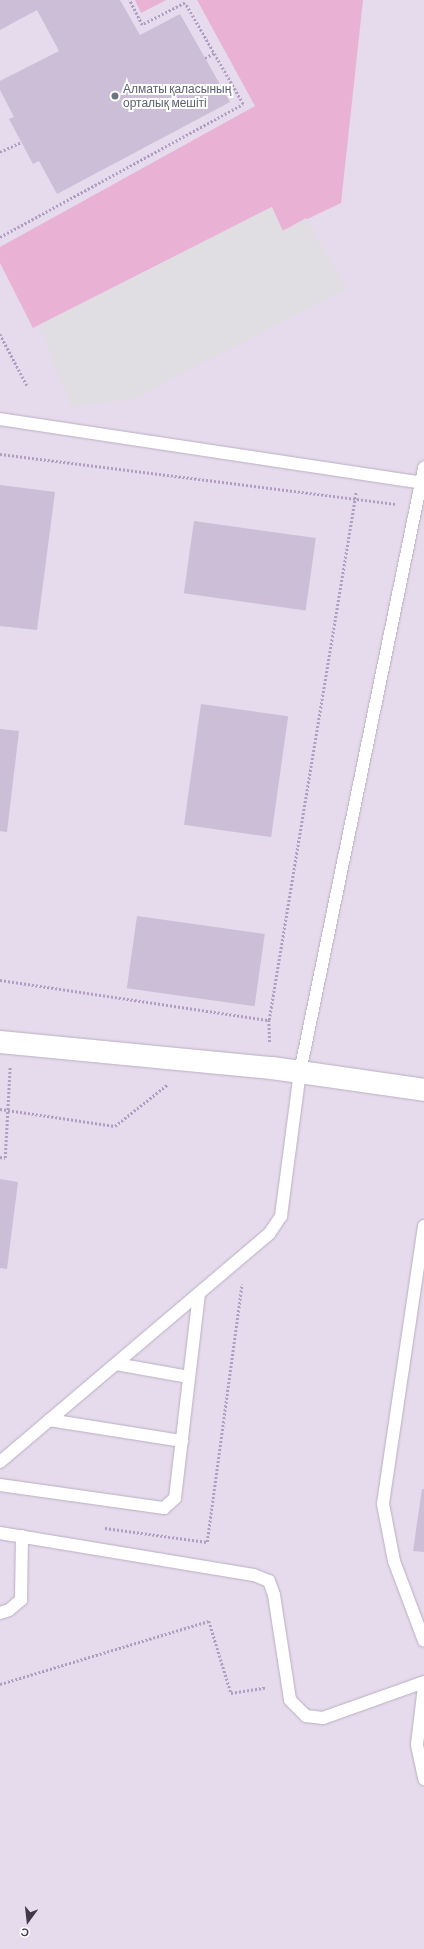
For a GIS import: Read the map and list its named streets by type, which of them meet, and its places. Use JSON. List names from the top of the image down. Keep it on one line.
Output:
{"places":["Алматы қаласының орталық мешіті"],"north":"bottom"}
